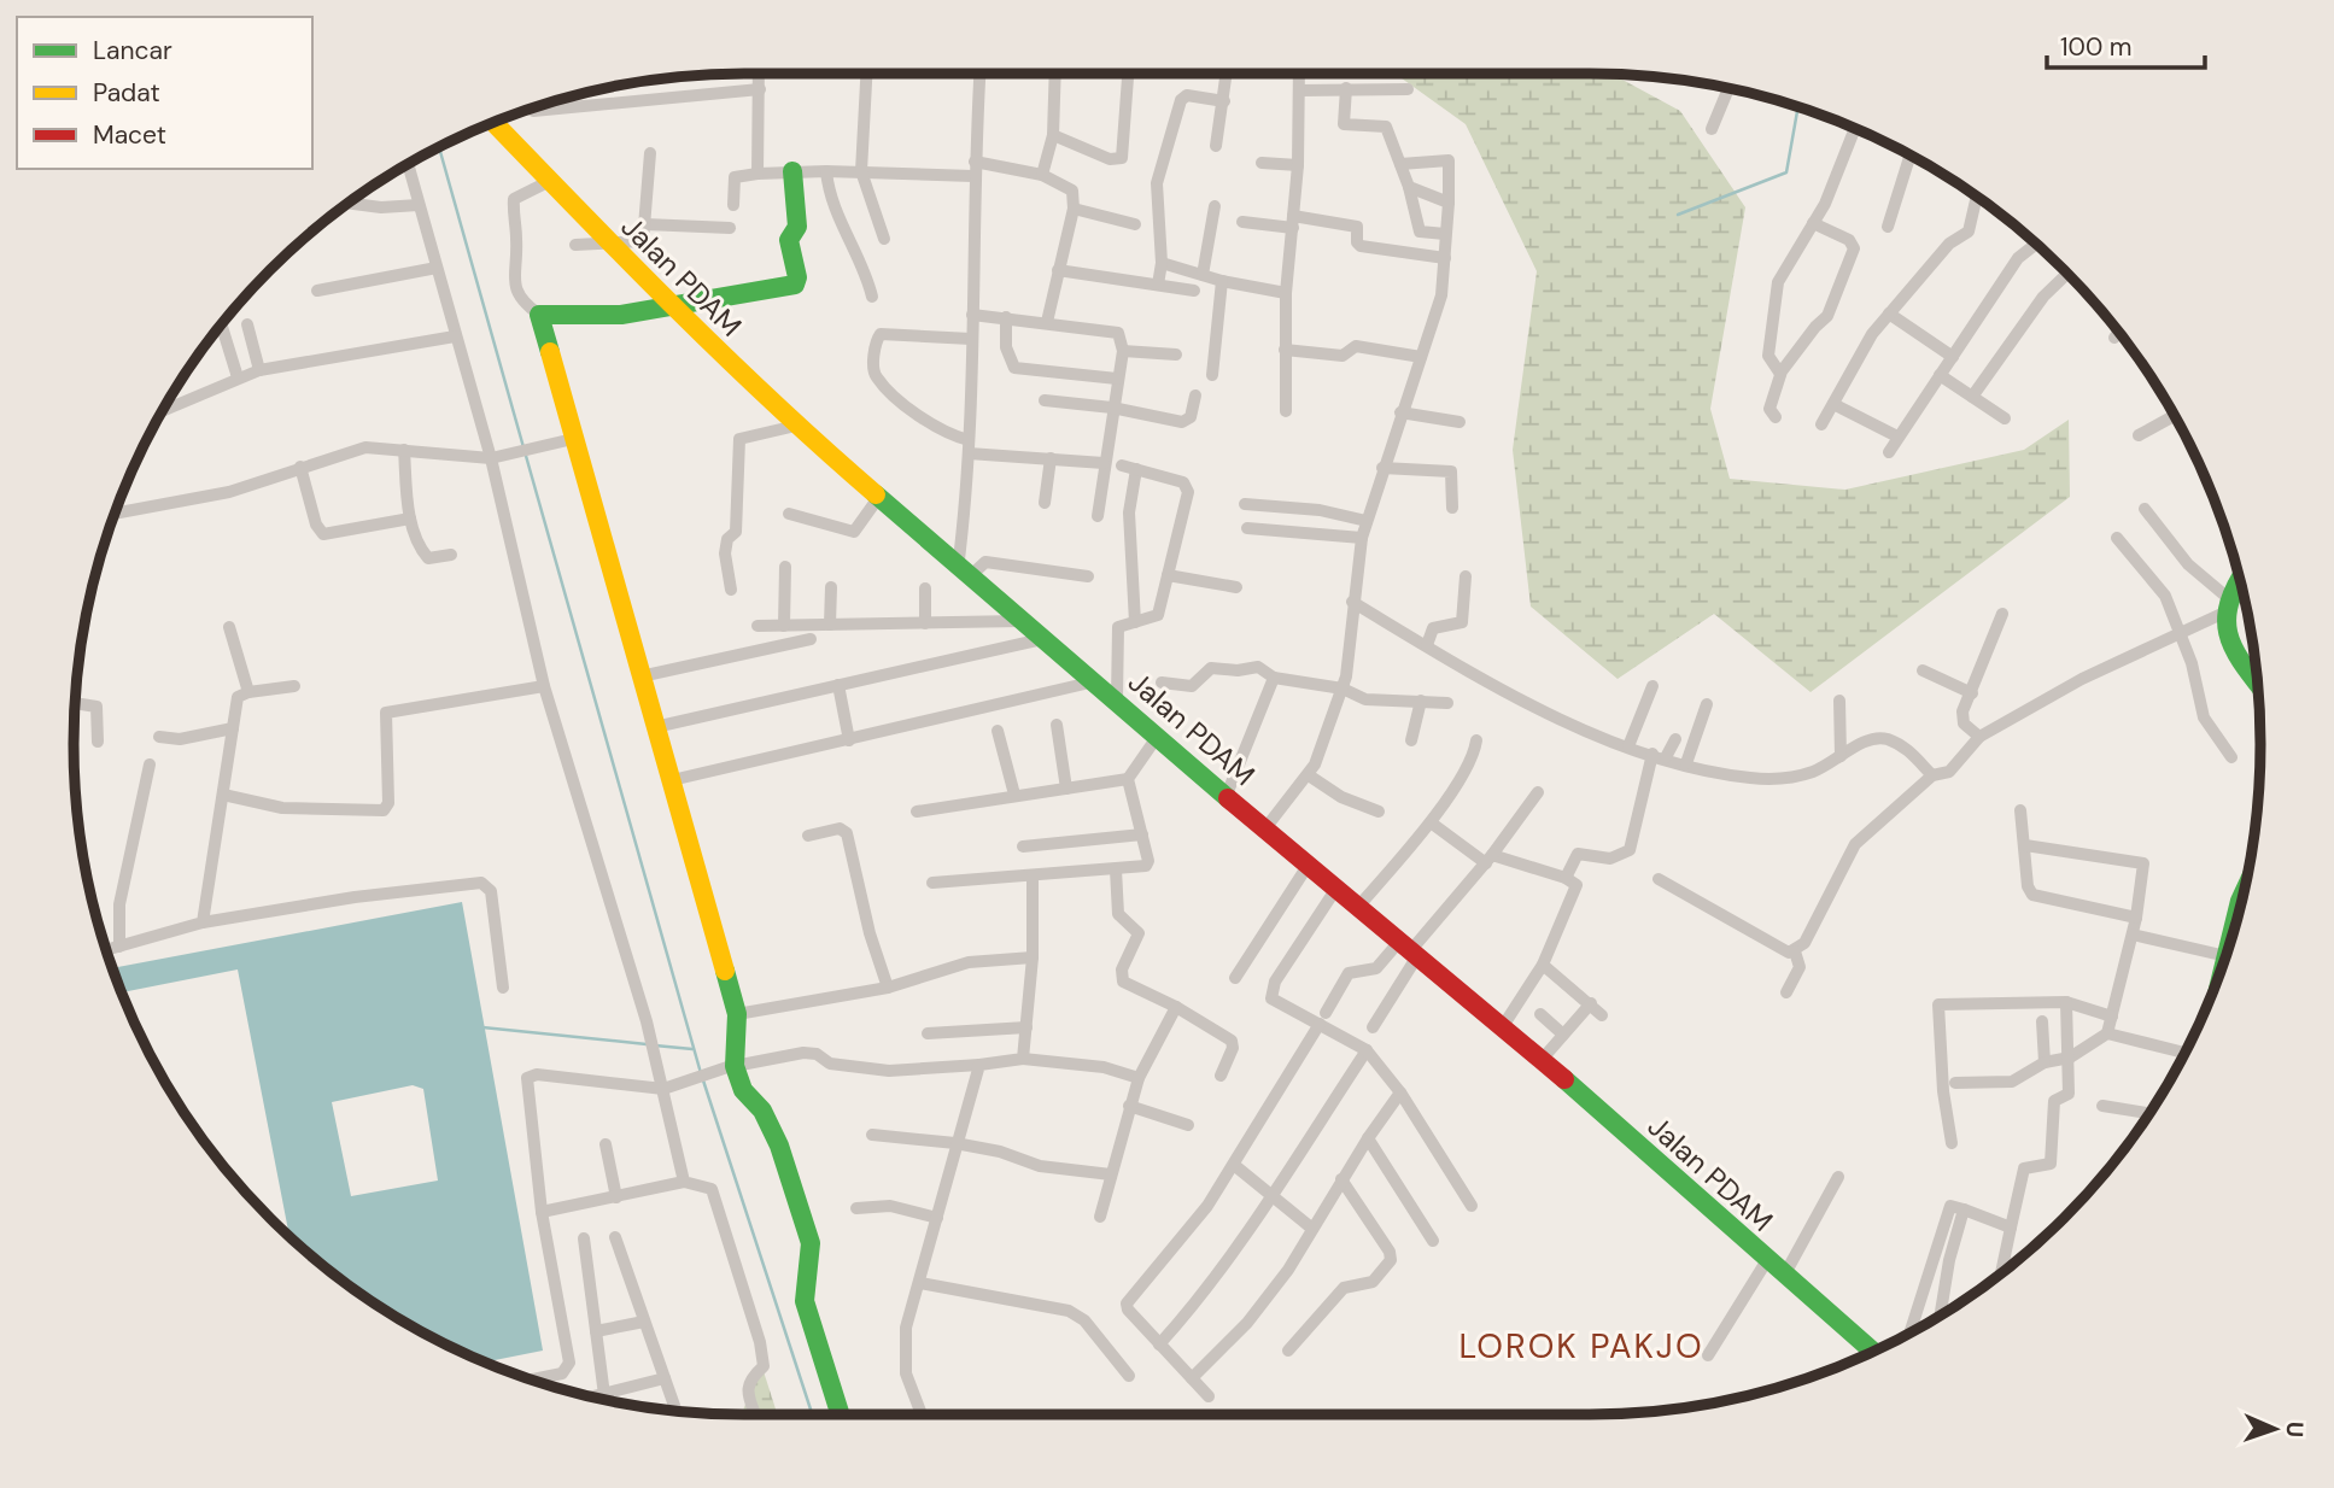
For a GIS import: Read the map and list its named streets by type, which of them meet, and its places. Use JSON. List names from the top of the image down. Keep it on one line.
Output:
{"streets":{"street":["Jalan PDAM"]},"districts":["LOROK PAKJO"],"legend":["Lancar","Padat","Macet"],"scale_bar":"100 m","north":"right"}
